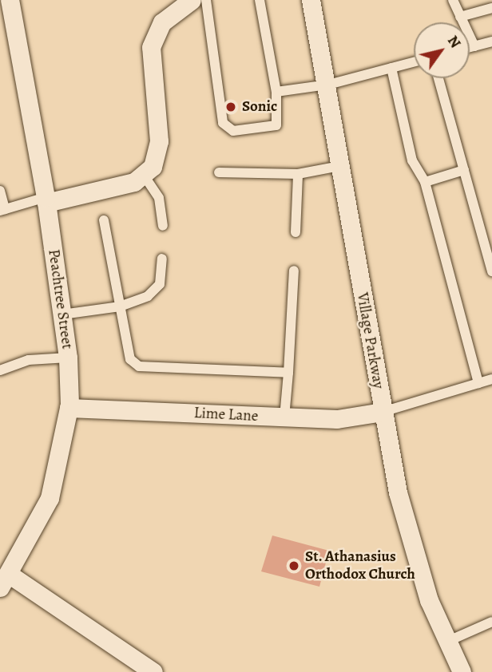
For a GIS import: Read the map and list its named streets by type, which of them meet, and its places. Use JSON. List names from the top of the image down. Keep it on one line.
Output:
{"streets":{"street":["Peachtree Street","Village Parkway","Lime Lane"]},"crossings":[["Peachtree Street","Lime Lane"],["Village Parkway","Lime Lane"]],"places":["Sonic","St. Athanasius Orthodox Church"],"north":"top right"}
